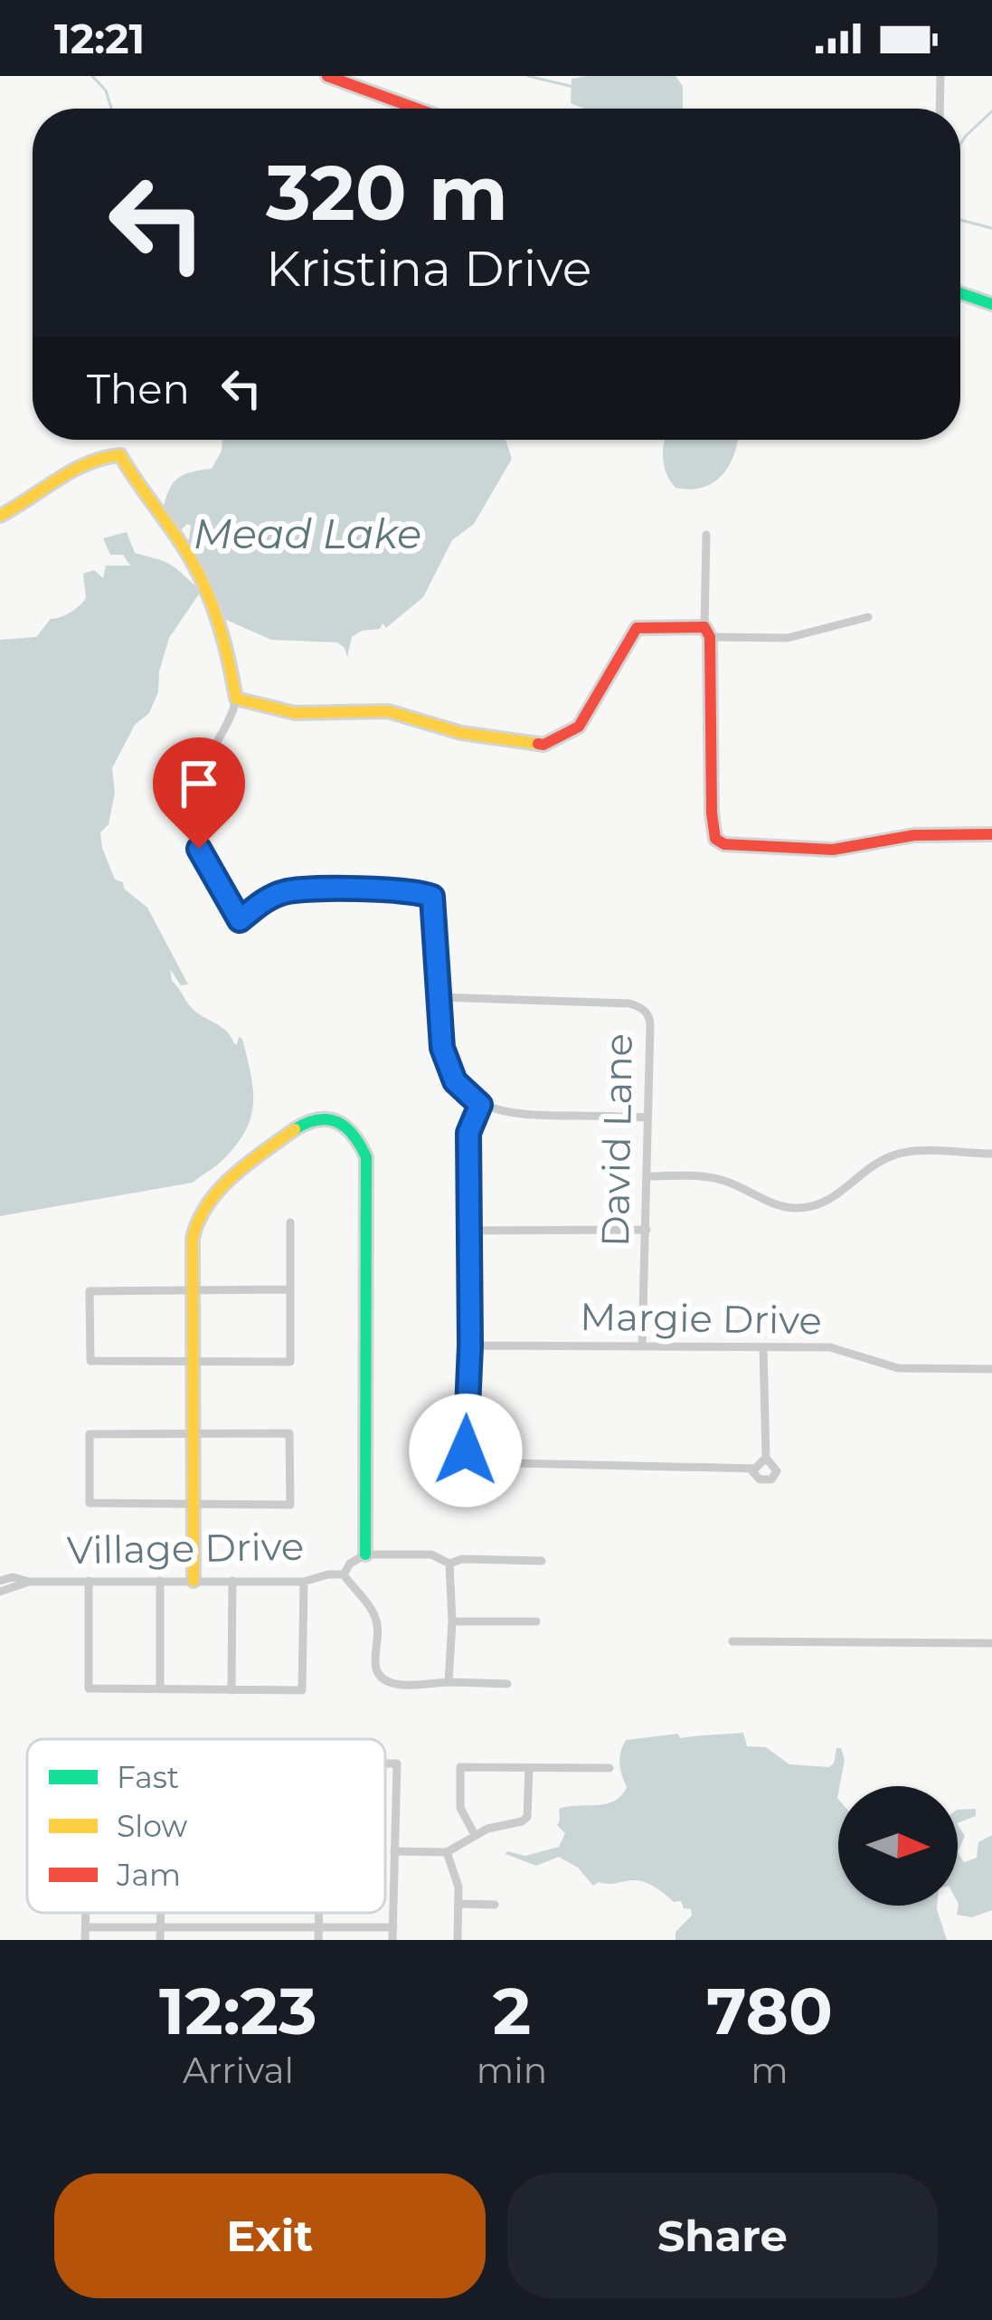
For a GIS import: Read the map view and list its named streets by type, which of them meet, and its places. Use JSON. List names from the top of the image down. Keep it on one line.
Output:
{"streets":{"street":["David Lane","Margie Drive","Village Drive"]},"crossings":[["David Lane","Margie Drive"]],"water":["Mead Lake"],"legend":["Fast","Slow","Jam"],"north":"right","page":{"status":"12:21","turn":["320 m","Kristina Drive"],"then":"Then","eta":["12:23","Arrival","2","min","780","m"],"buttons":["Exit","Share"]}}
